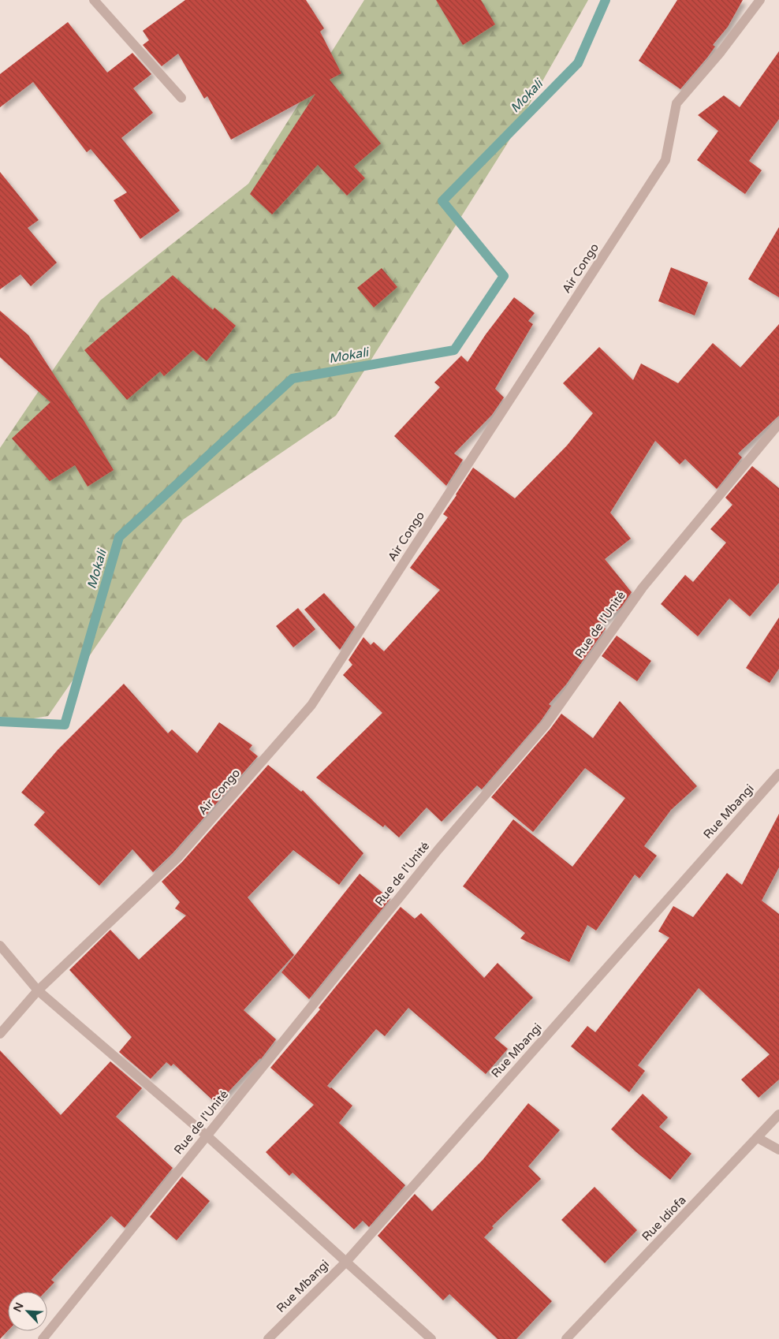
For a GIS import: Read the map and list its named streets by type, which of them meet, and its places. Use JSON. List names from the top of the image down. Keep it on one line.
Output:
{"streets":{"street":["Air Congo","Rue de l'Unité","Rue Mbangi","Rue Idiofa"]},"water":["Mokali"],"north":"top left"}
